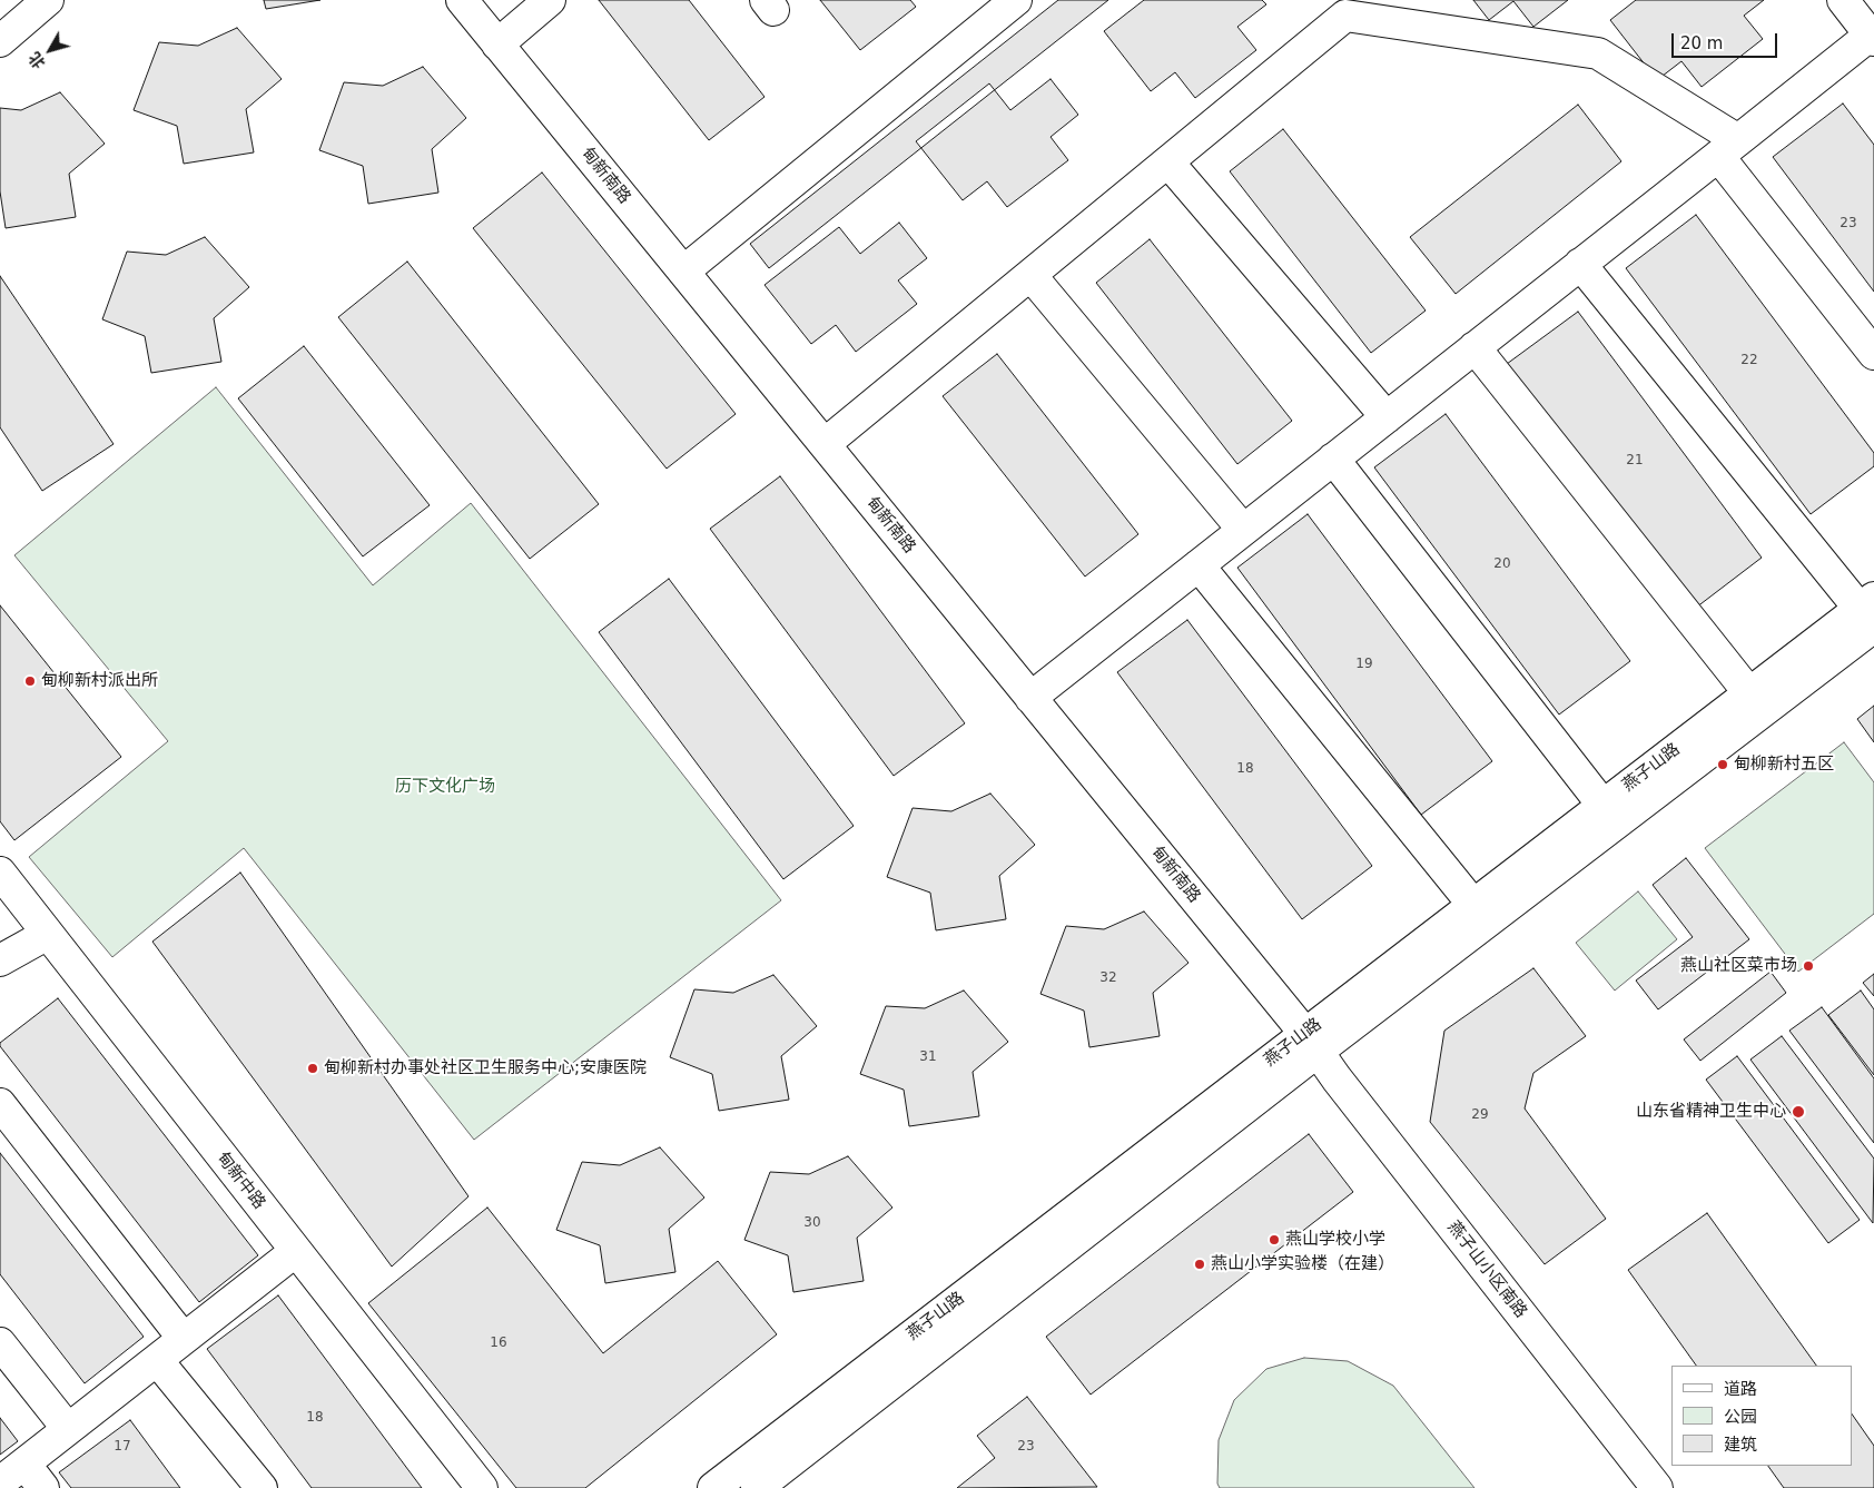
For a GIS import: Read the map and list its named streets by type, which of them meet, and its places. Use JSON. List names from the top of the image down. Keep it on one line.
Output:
{"streets":{"street":["甸新南路","燕子山路","甸新中路","燕子山小区南路"]},"crossings":[["甸新南路","燕子山路"],["甸新南路","燕子山小区南路"],["燕子山路","燕子山小区南路"]],"parks":["历下文化广场"],"places":["甸柳新村派出所","甸柳新村五区","燕山社区菜市场","甸柳新村办事处社区卫生服务中心;安康医院","山东省精神卫生中心","燕山学校小学","燕山小学实验楼（在建）"],"house_numbers":["23","22","21","20","19","18","32","31","29","30","16","18","17","23"],"legend":["道路","公园","建筑"],"scale_bar":"20 m","north":"bottom left"}
